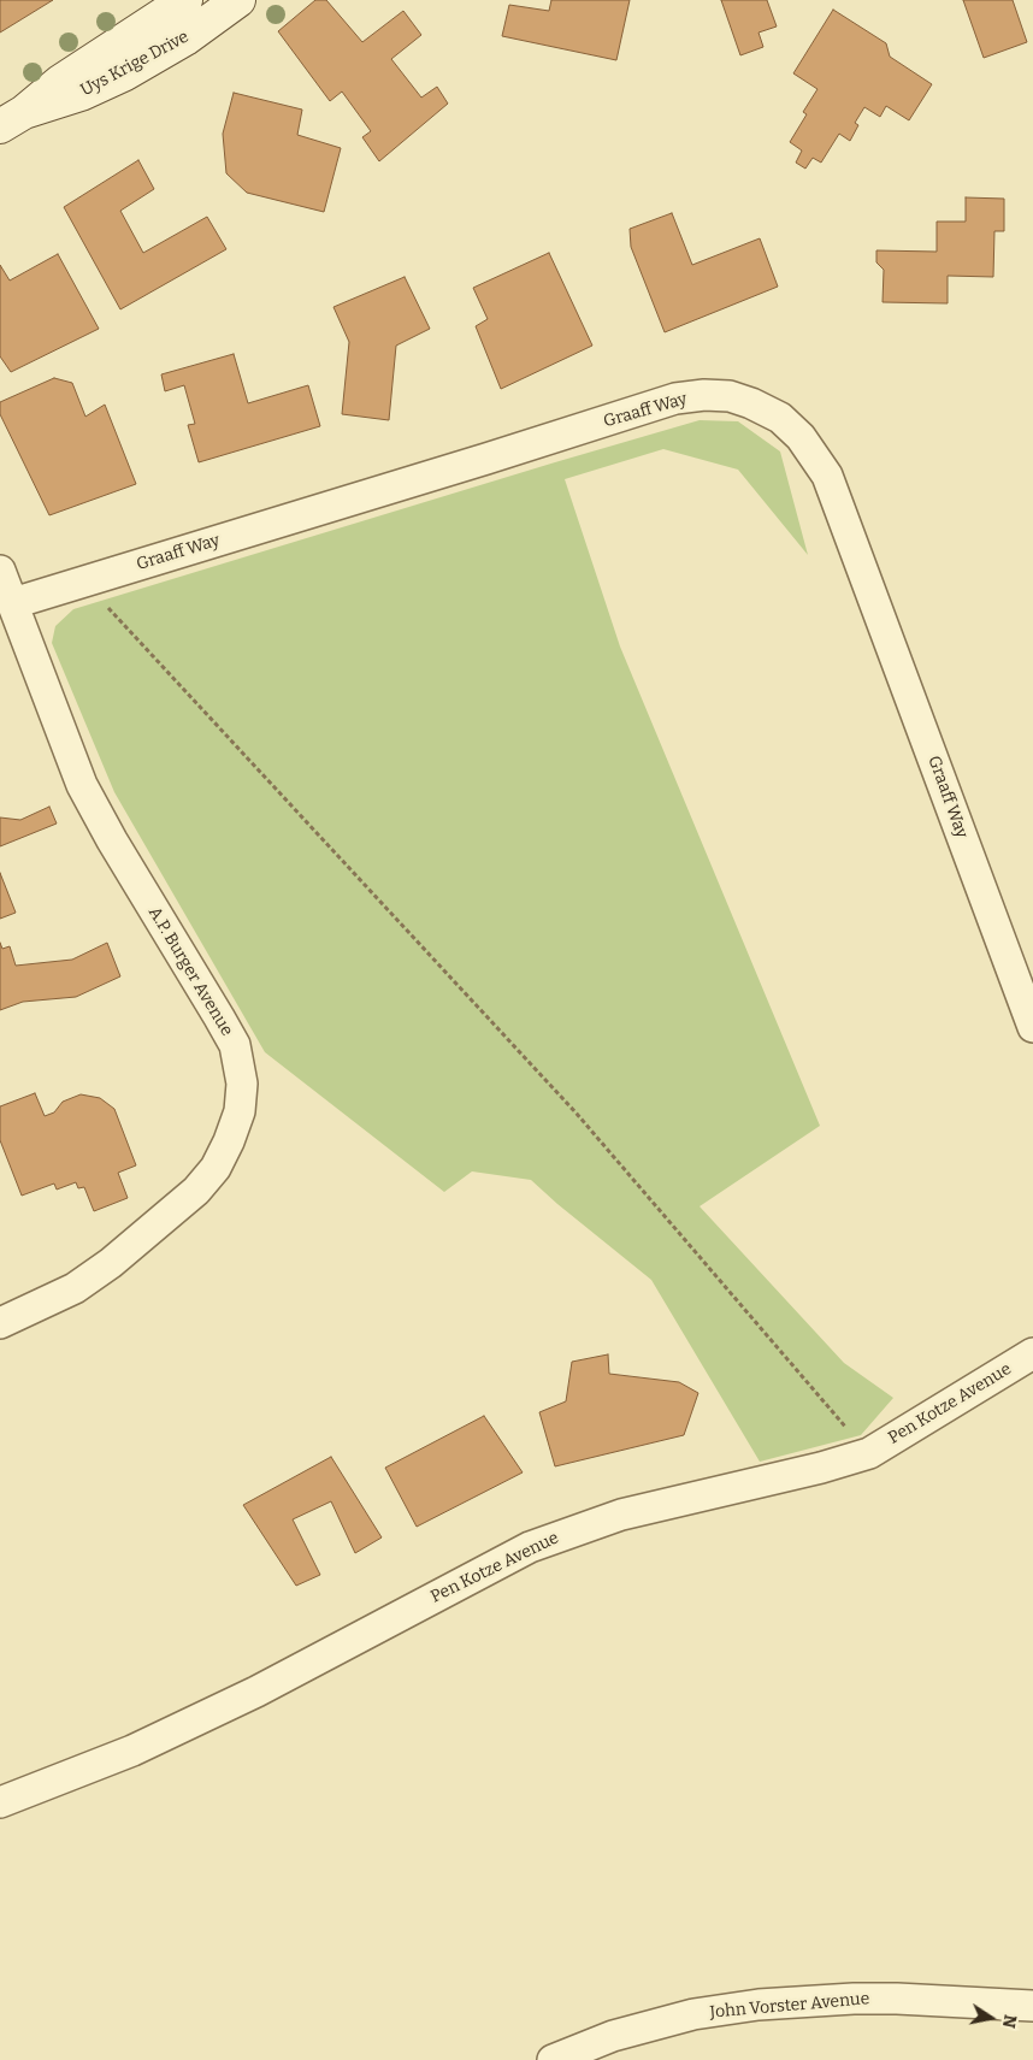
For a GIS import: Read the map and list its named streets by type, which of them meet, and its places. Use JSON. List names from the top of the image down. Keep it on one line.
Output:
{"streets":{"street":["Uys Krige Drive","Graaff Way","A.P. Burger Avenue","Pen Kotze Avenue","John Vorster Avenue"]},"crossings":[["Graaff Way","A.P. Burger Avenue"]],"north":"right"}
